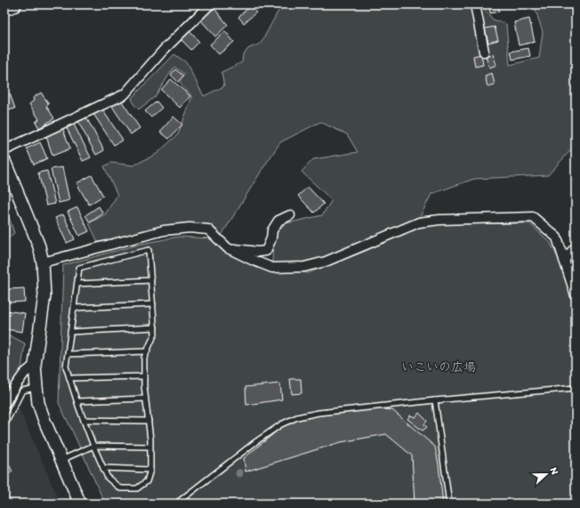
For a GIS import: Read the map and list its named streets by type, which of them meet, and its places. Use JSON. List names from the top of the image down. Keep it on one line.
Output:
{"parks":["いこいの広場"],"north":"right"}
